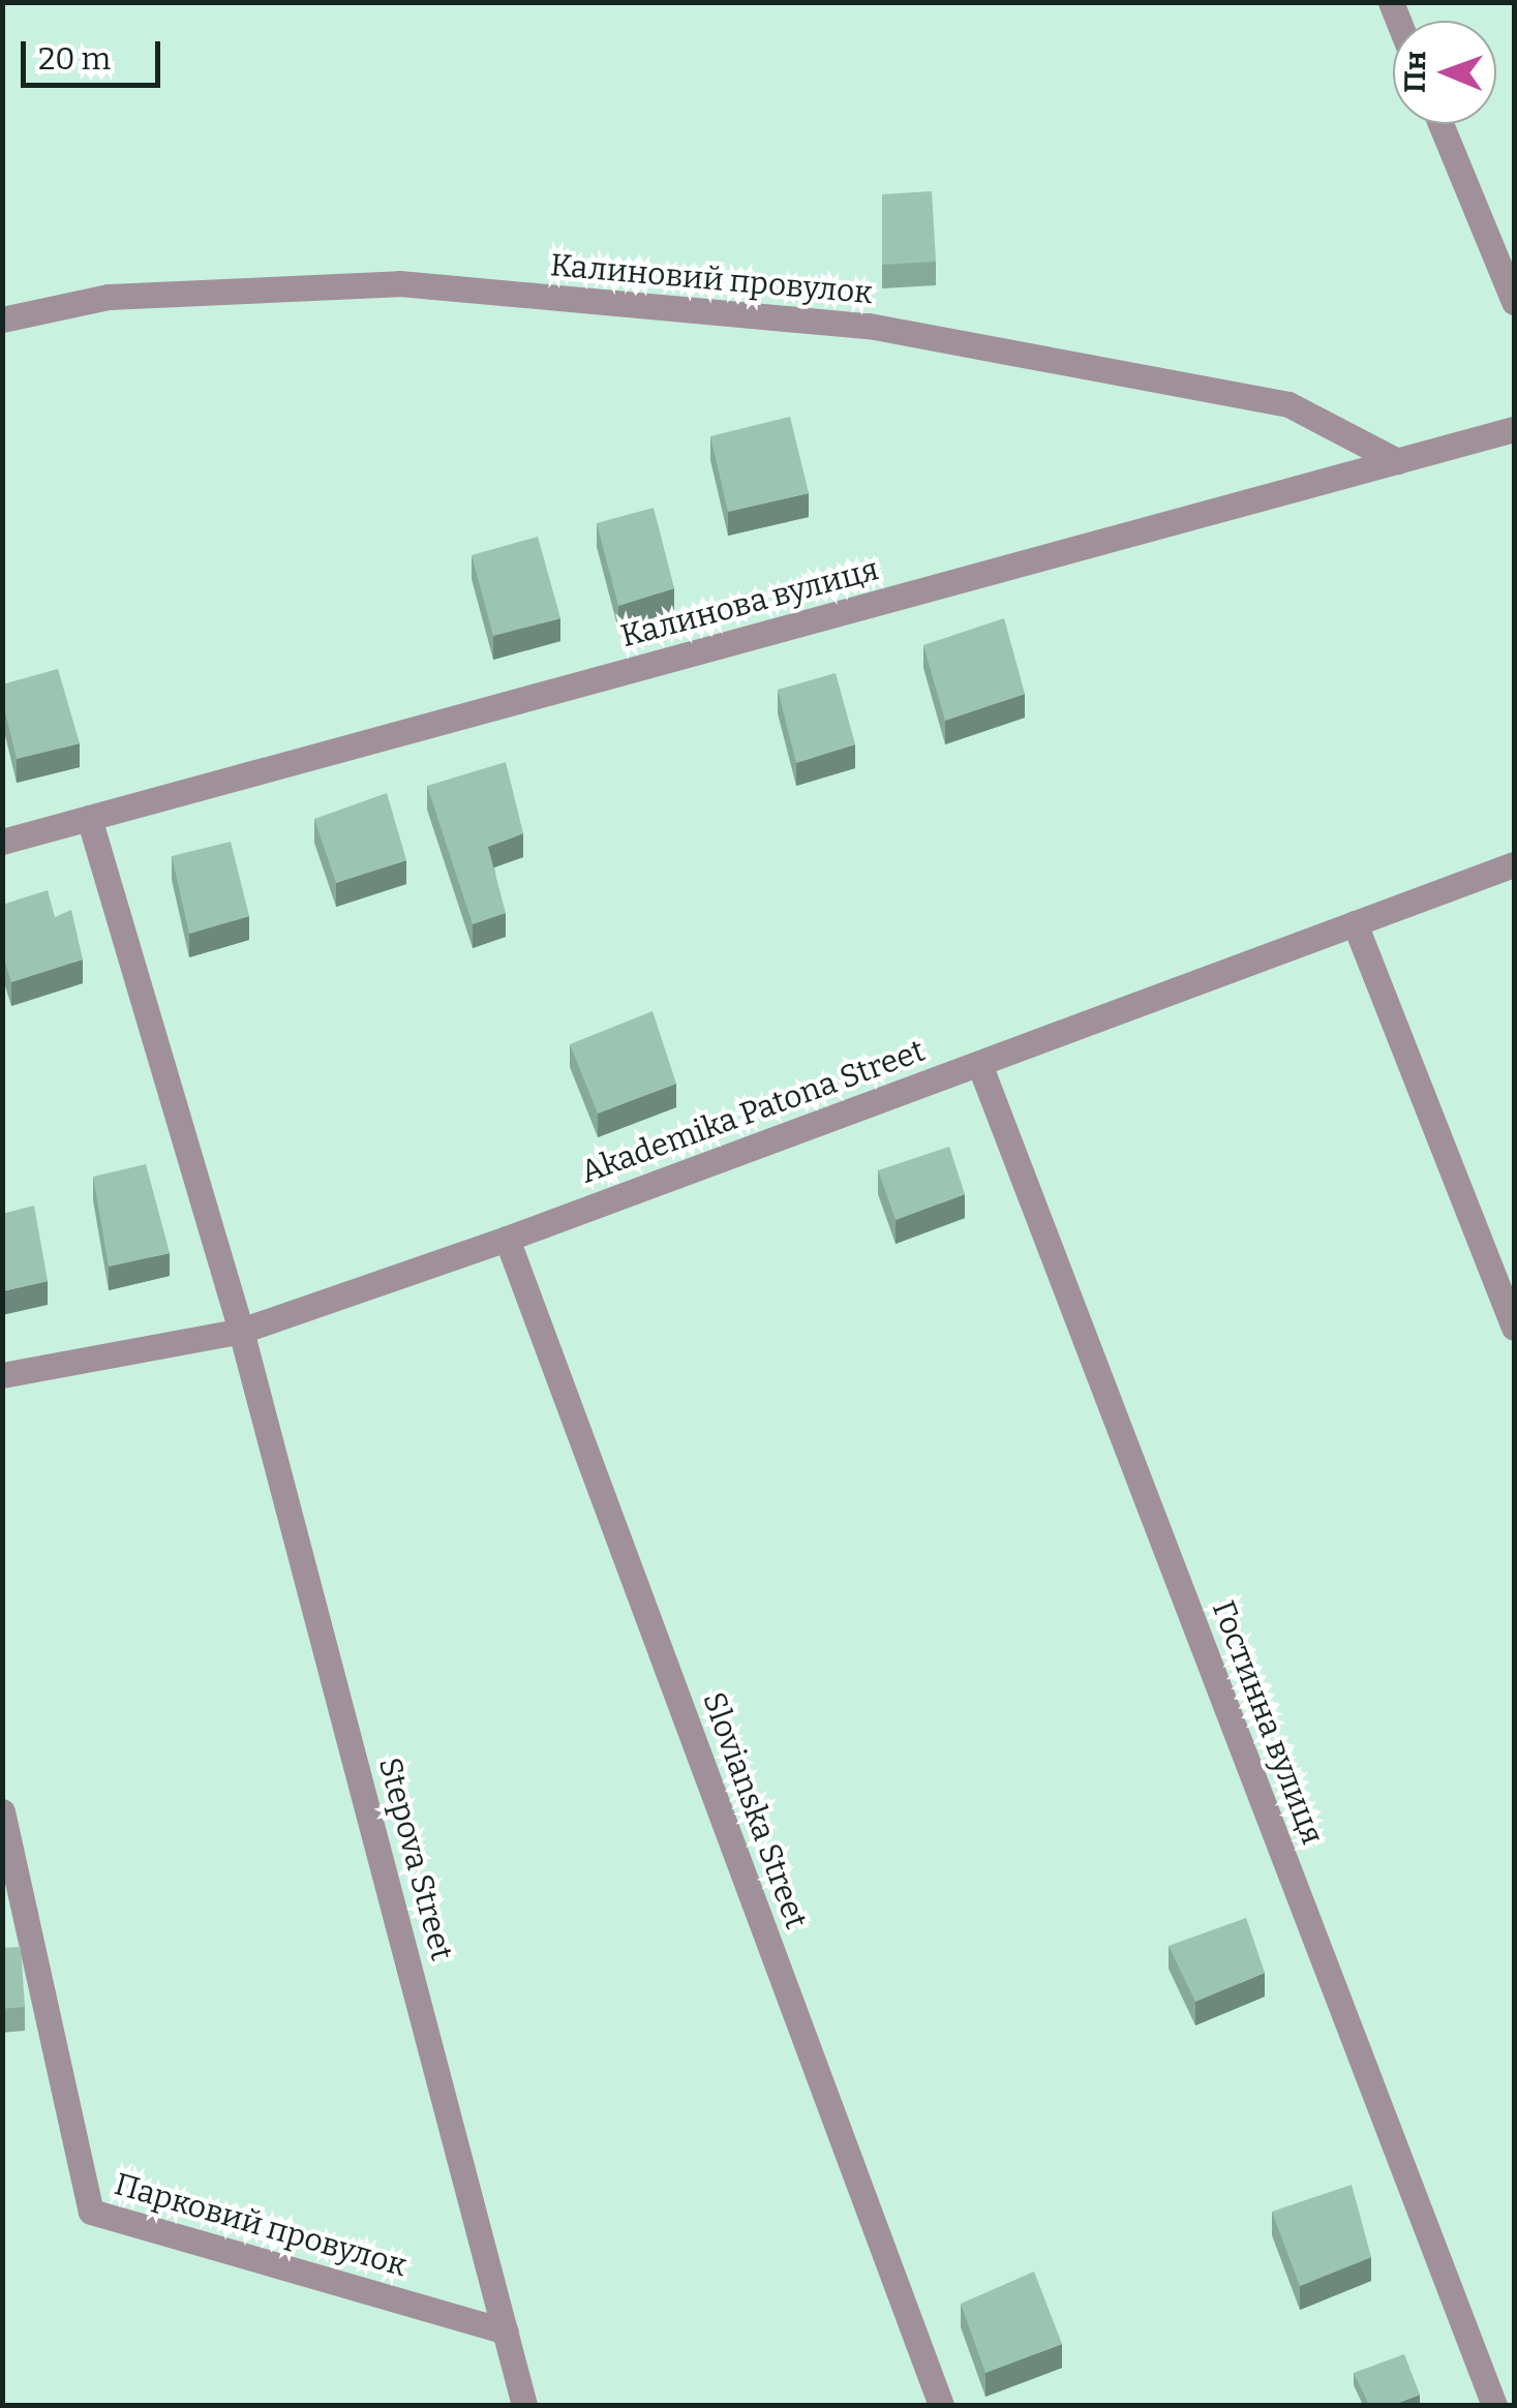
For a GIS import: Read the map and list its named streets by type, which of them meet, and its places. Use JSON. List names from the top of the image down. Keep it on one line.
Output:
{"streets":{"street":["Калиновий провулок","Калинова вулиця","Akademika Patona Street","Гостинна вулиця","Slovianska Street","Stepova Street","Парковий провулок"]},"crossings":[["Калиновий провулок","Калинова вулиця"],["Калинова вулиця","Stepova Street"],["Akademika Patona Street","Гостинна вулиця"],["Akademika Patona Street","Slovianska Street"],["Akademika Patona Street","Stepova Street"],["Stepova Street","Парковий провулок"]],"scale_bar":"20 m","north":"left"}
